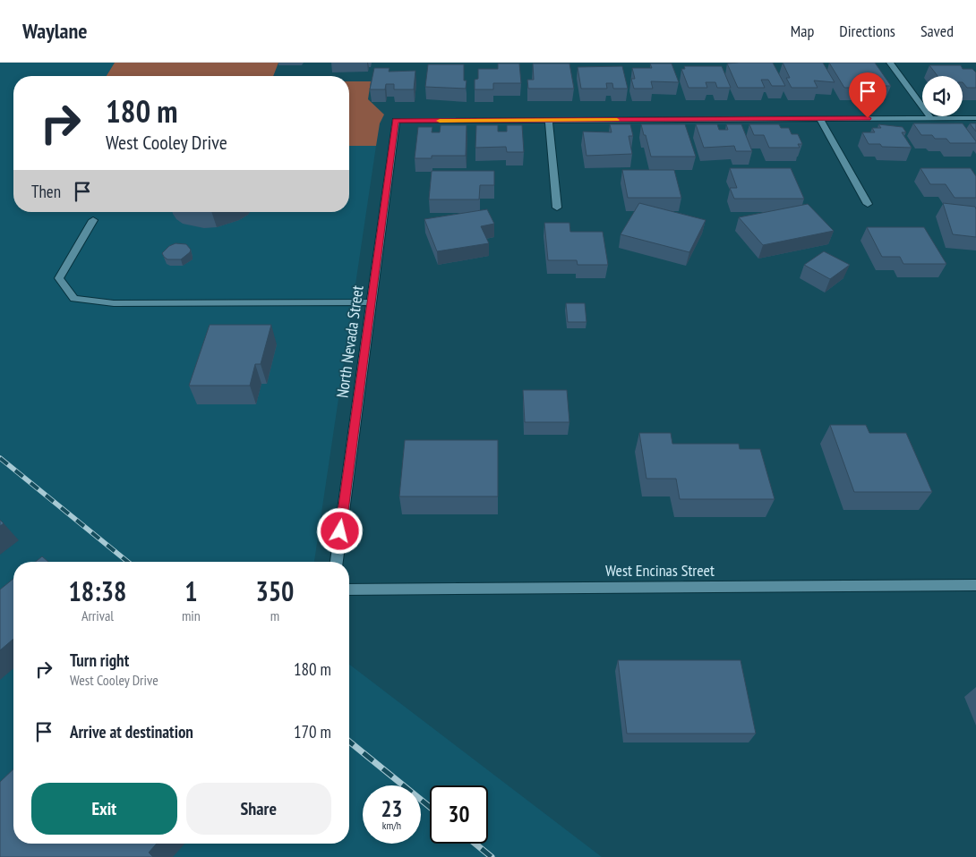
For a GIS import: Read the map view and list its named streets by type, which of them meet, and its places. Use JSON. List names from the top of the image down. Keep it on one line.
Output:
{"streets":{"street":["North Nevada Street","West Encinas Street"]},"page":{"header":"Waylane","nav":["Map","Directions","Saved"],"turn":["180 m","West Cooley Drive"],"then":"Then","eta":["18:38","Arrival","1","min","350","m"],"list":[{"name":"Turn right","note":"West Cooley Drive","value":"180 m"},{"name":"Arrive at destination","value":"170 m"}],"buttons":["Exit","Share"],"speed":"23 km/h","limit":"30"}}
